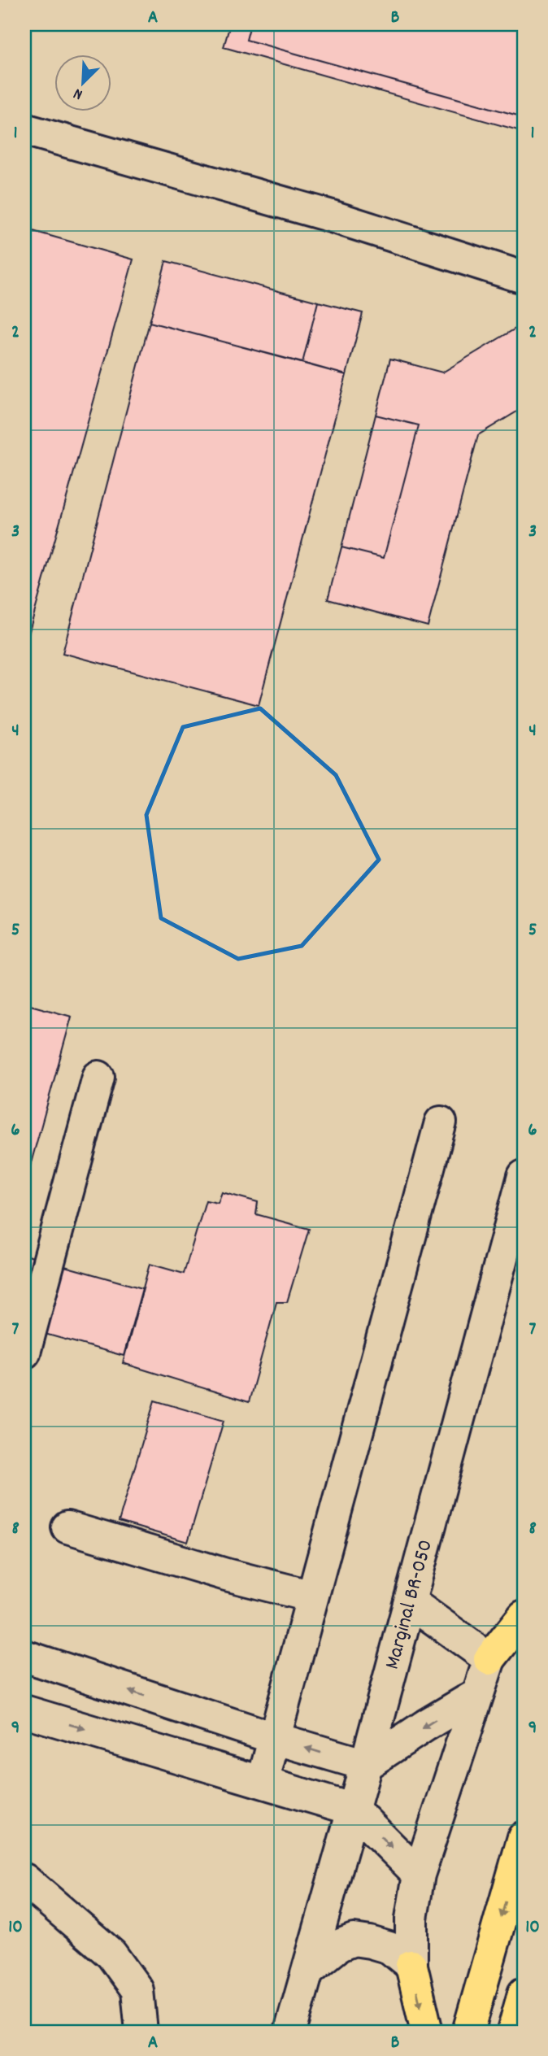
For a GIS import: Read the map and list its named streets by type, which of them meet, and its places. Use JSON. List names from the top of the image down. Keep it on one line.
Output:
{"streets":{"street":["Marginal BR-050"]},"north":"bottom left","grid":{"columns":["A","B"],"rows":["1","2","3","4","5","6","7","8","9","10"]}}
